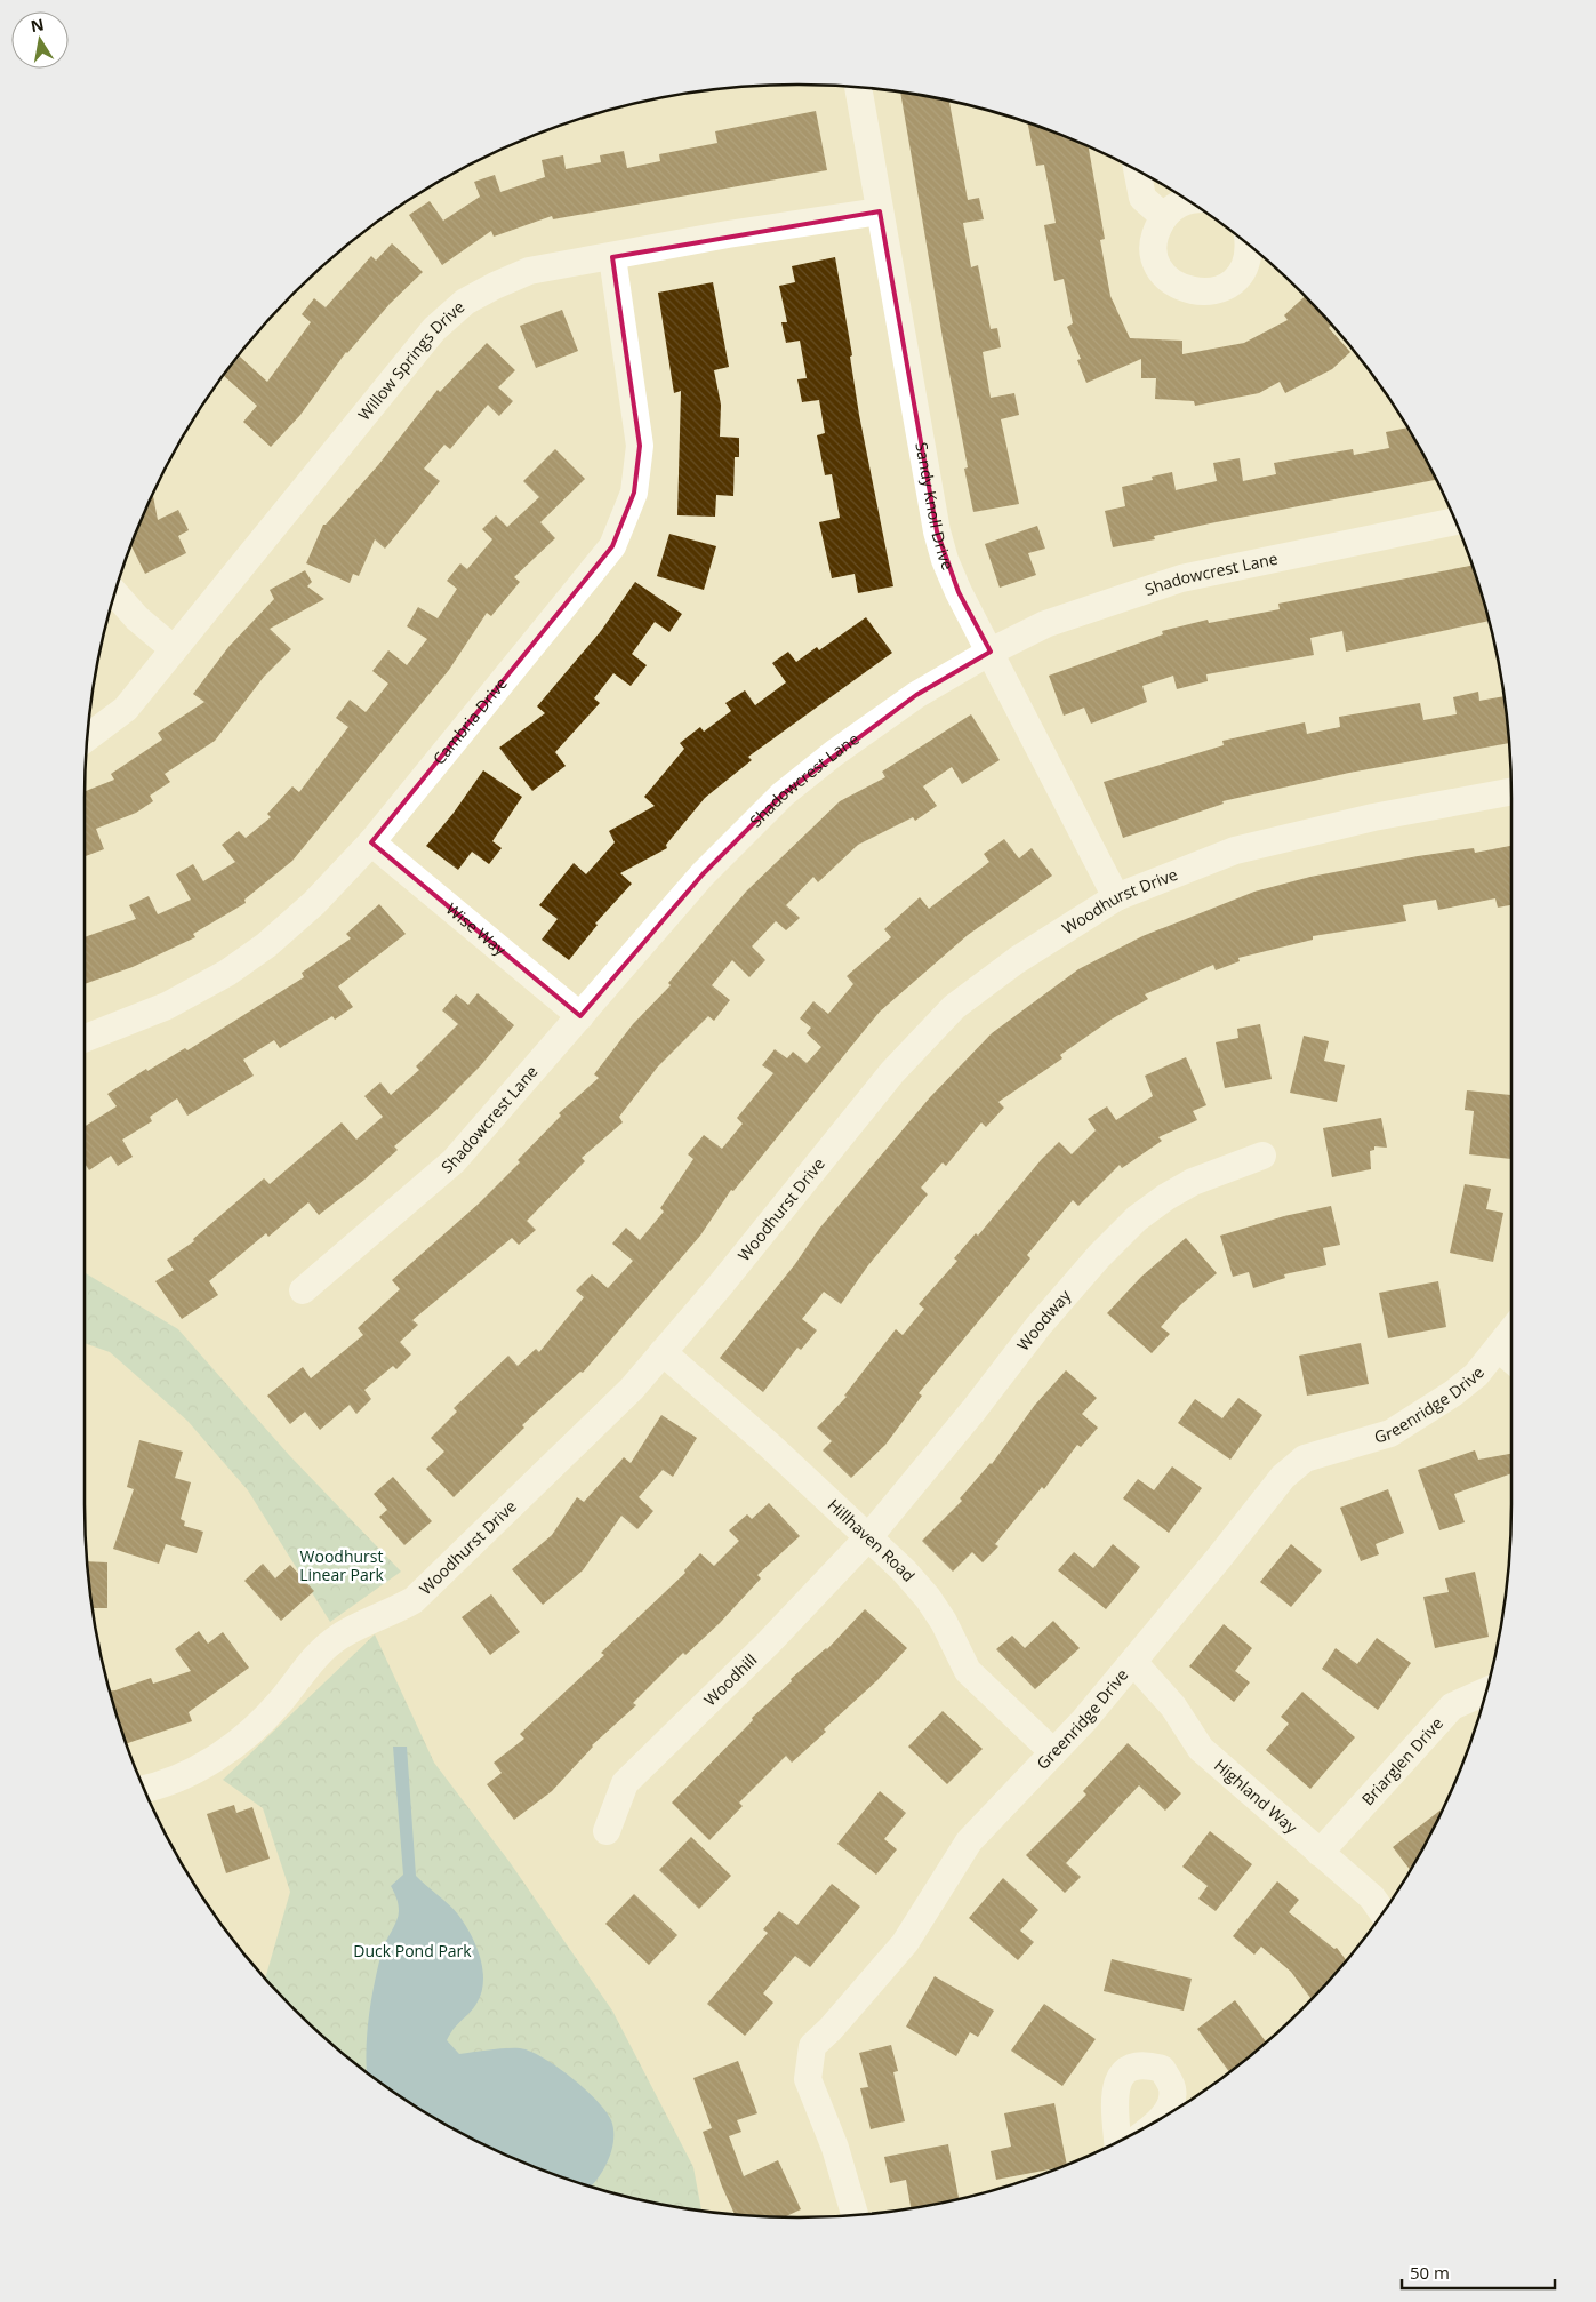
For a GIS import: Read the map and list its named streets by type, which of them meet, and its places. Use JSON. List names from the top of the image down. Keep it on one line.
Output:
{"streets":{"street":["Willow Springs Drive","Sandy Knoll Drive","Shadowcrest Lane","Cambria Drive","Woodhurst Drive","Wise Way","Woodway","Greenridge Drive","Hillhaven Road","Woodhill","Briarglen Drive","Highland Way"]},"crossings":[["Willow Springs Drive","Sandy Knoll Drive"],["Willow Springs Drive","Cambria Drive"],["Sandy Knoll Drive","Shadowcrest Lane"],["Sandy Knoll Drive","Woodhurst Drive"],["Shadowcrest Lane","Wise Way"],["Cambria Drive","Wise Way"],["Woodhurst Drive","Hillhaven Road"],["Woodway","Hillhaven Road"],["Woodway","Woodhill"],["Greenridge Drive","Hillhaven Road"],["Greenridge Drive","Highland Way"],["Hillhaven Road","Woodhill"],["Briarglen Drive","Highland Way"]],"parks":["Woodhurst Linear Park","Duck Pond Park"],"scale_bar":"50 m","north":"top"}
